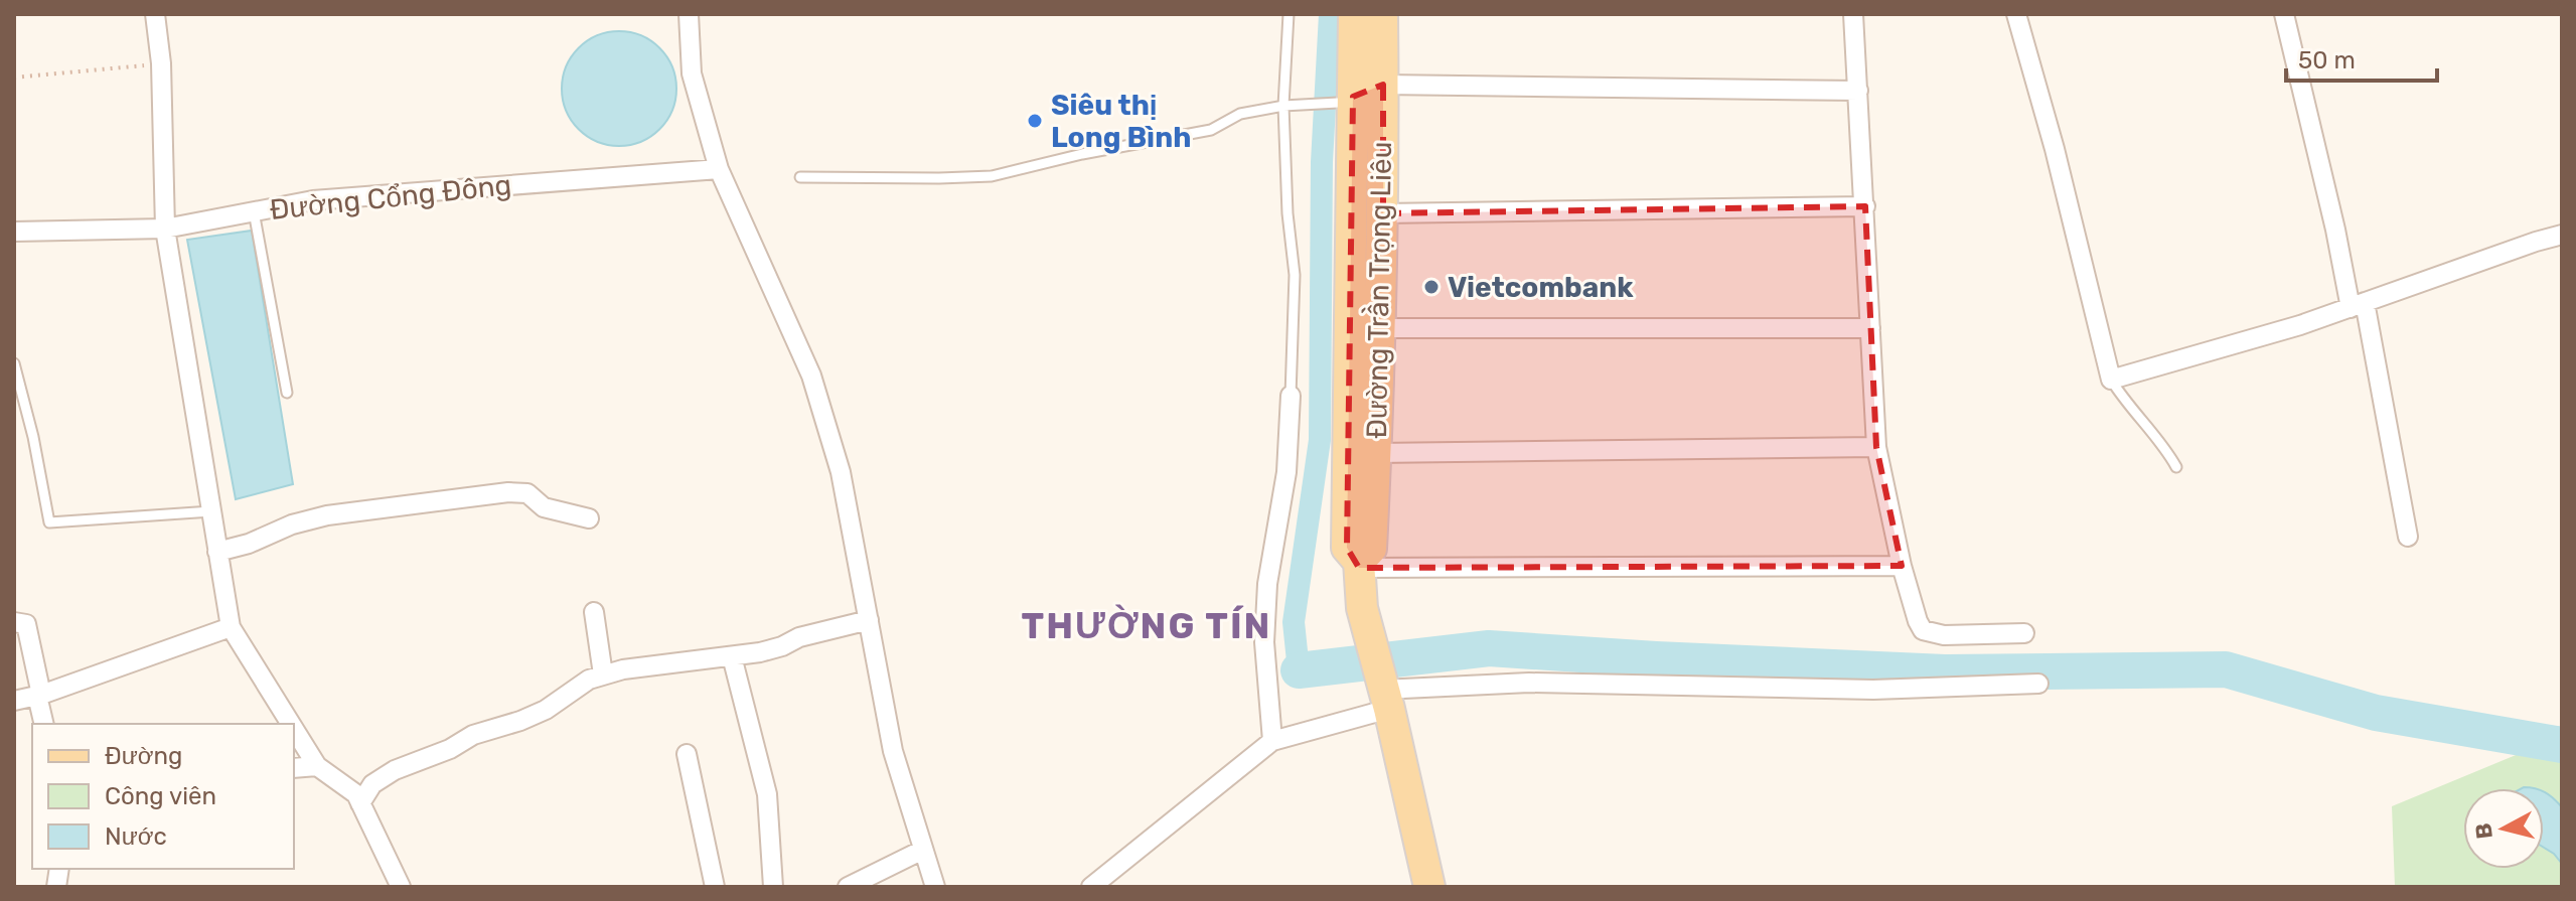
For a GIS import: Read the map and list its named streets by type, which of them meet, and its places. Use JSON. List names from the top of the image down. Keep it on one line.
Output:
{"streets":{"main road":["Đường Trần Trọng Liêu"],"street":["Đường Cổng Đông"]},"districts":["THƯỜNG TÍN"],"places":["Siêu thị Long Bình","Vietcombank"],"legend":["Đường","Công viên","Nước"],"scale_bar":"50 m","north":"left"}
